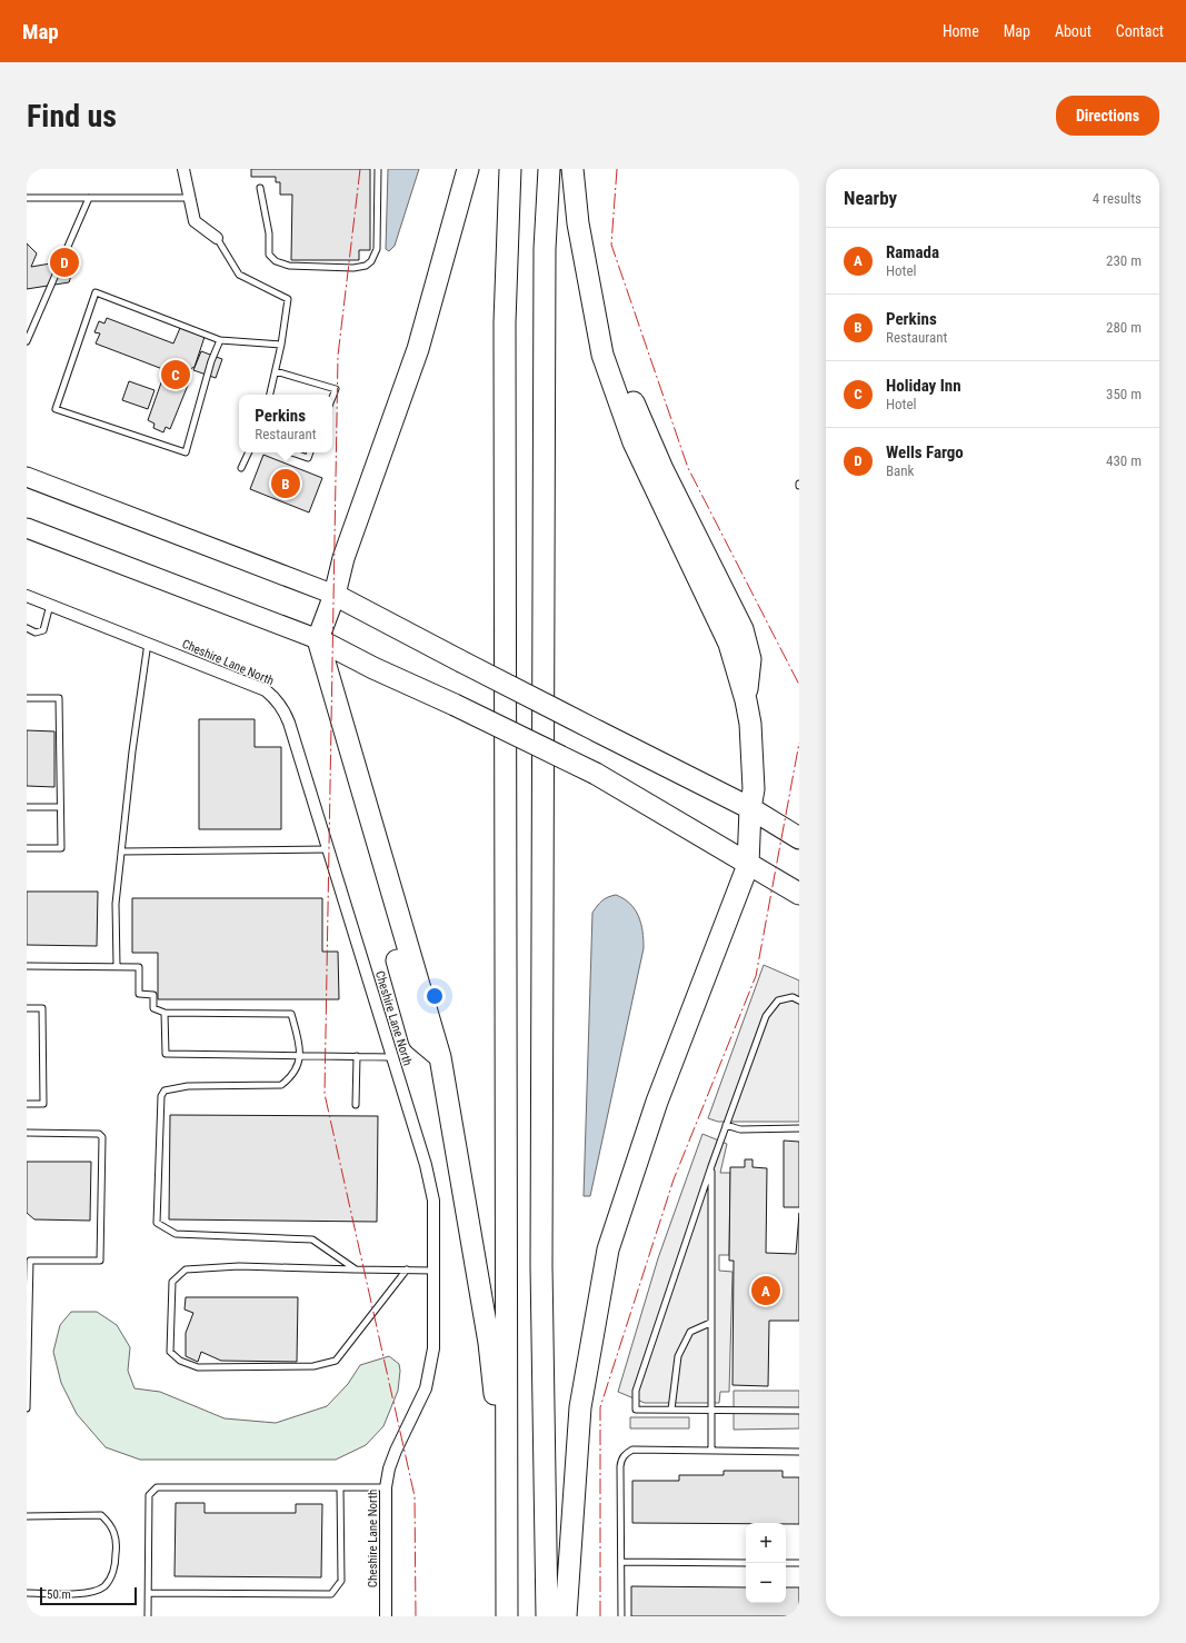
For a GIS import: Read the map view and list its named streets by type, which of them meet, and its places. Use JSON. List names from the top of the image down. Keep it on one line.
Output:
{"streets":{"street":["Cheshire Lane North"]},"scale_bar":"50 m","page":{"header":"Map","nav":["Home","Map","About","Contact"],"buttons":"Directions","title":"Find us","heading":["Nearby","4 results"],"list":[{"mark":"A","name":"Ramada","note":"Hotel","value":"230 m"},{"mark":"B","name":"Perkins","note":"Restaurant","value":"280 m"},{"mark":"C","name":"Holiday Inn","note":"Hotel","value":"350 m"},{"mark":"D","name":"Wells Fargo","note":"Bank","value":"430 m"}],"pins":["D","C","B","A"],"popup":["Perkins","Restaurant"],"map_buttons":["+","−"],"scale":"50 m"}}
